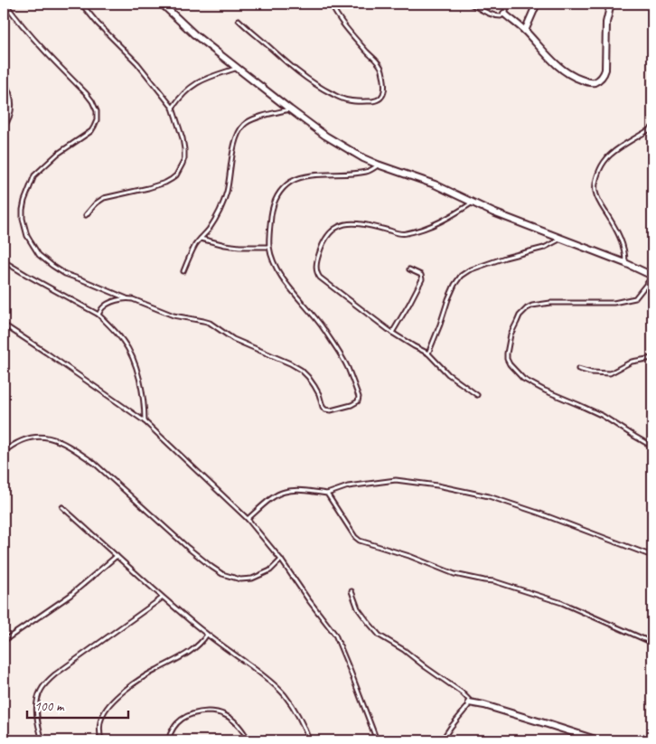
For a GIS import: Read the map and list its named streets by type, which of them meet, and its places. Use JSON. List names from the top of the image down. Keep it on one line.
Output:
{"scale_bar":"100 m"}
